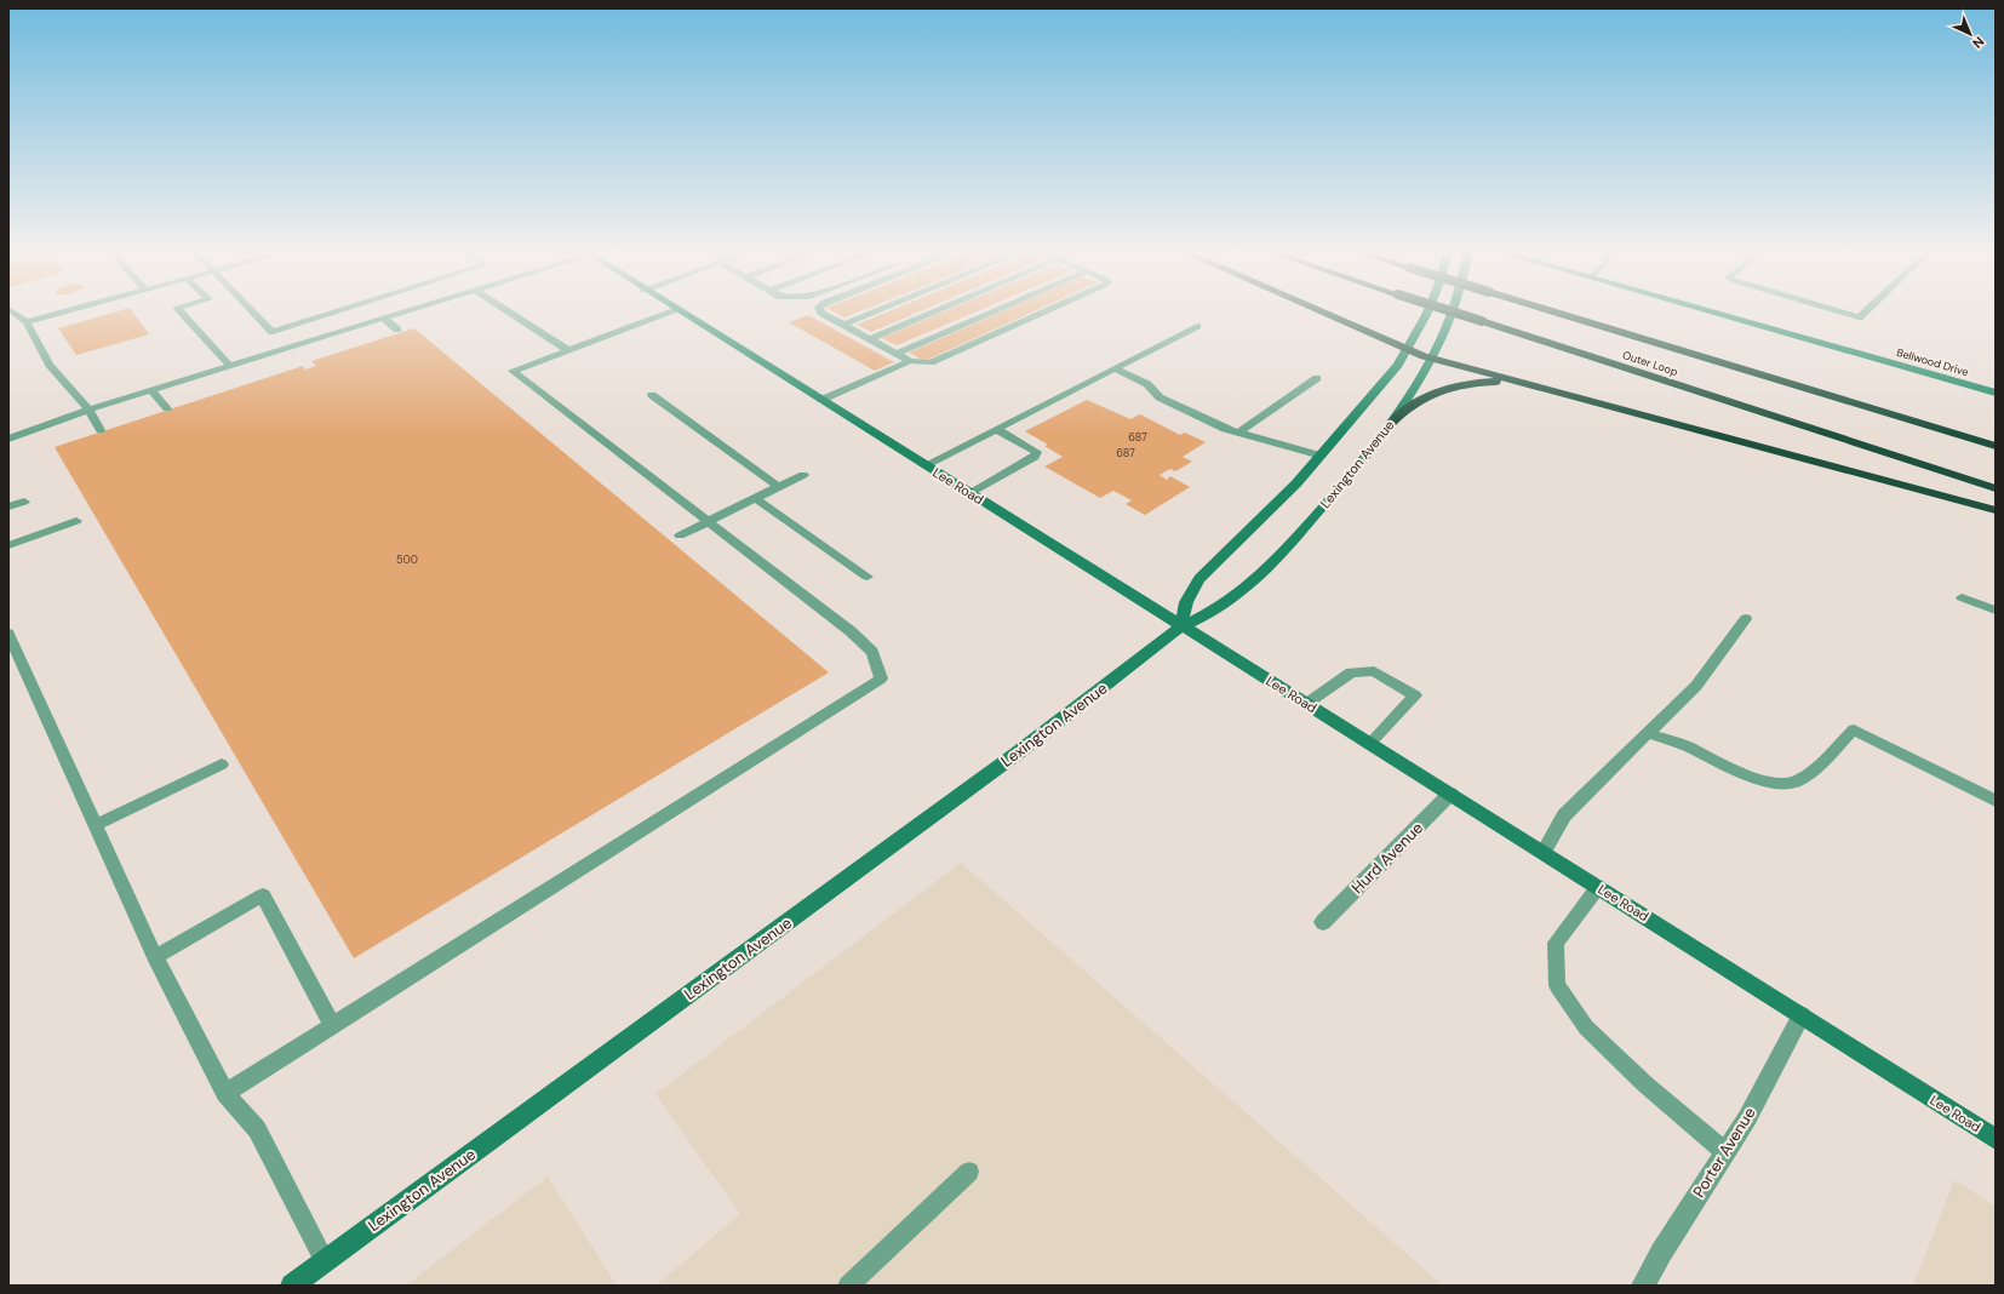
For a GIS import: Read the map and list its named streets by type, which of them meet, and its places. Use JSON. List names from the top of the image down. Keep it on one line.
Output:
{"streets":{"highway":["Outer Loop"],"main road":["Bellwood Drive","Lexington Avenue","Lee Road"],"street":["Hurd Avenue","Porter Avenue"]},"crossings":[["Lexington Avenue","Lee Road"],["Lee Road","Hurd Avenue"],["Lee Road","Porter Avenue"]],"house_numbers":["687","687","500"],"north":"bottom right"}
